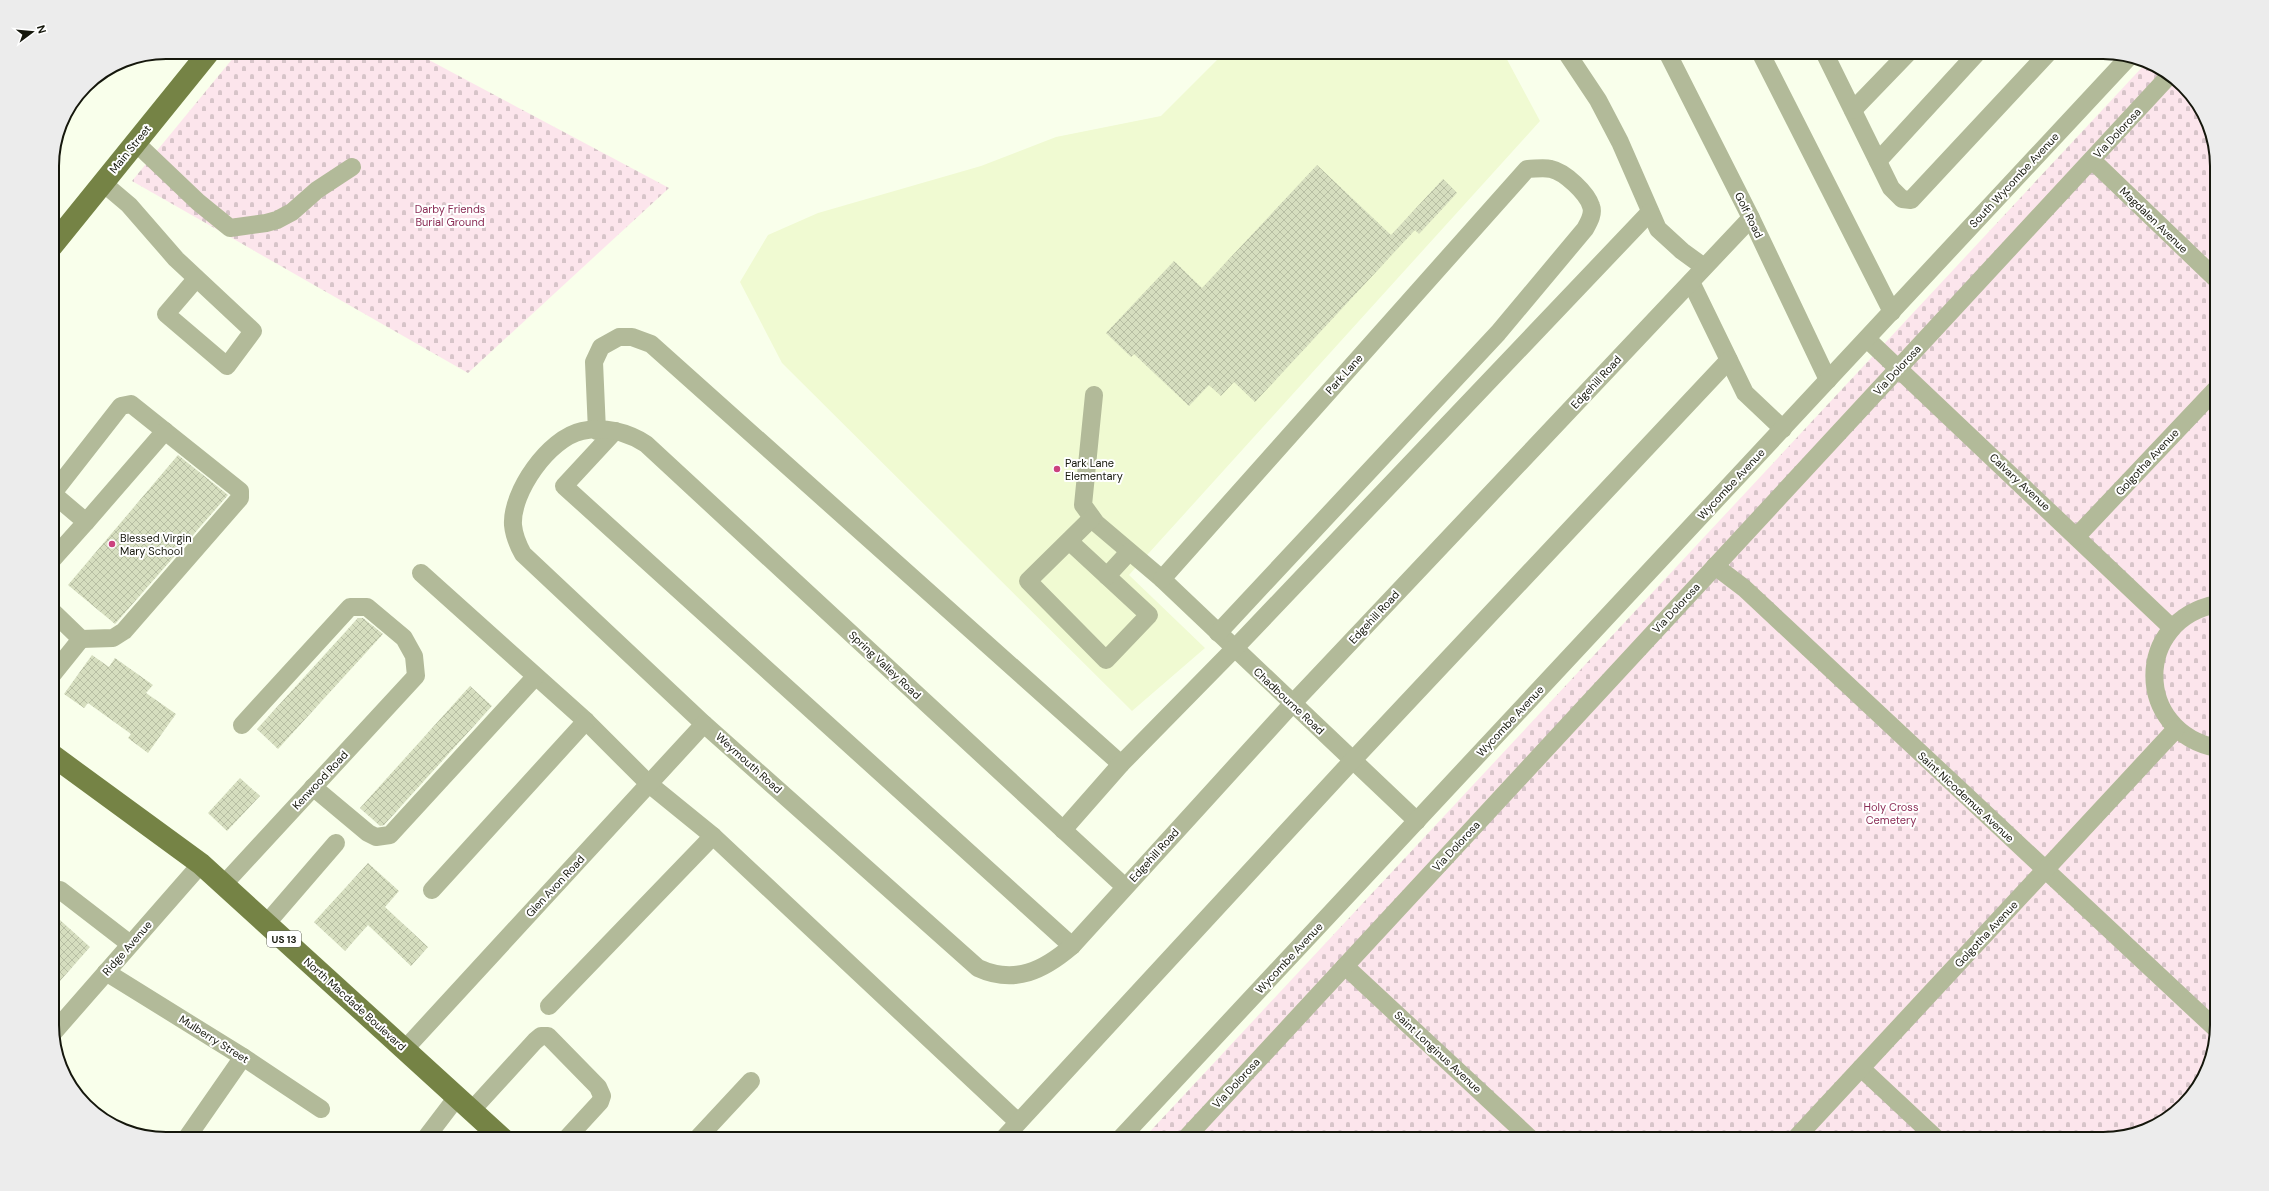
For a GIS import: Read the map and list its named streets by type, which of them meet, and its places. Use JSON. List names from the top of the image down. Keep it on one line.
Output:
{"streets":{"main road":["Main Street","US 13","North Macdade Boulevard"],"street":["Via Dolorosa","South Wycombe Avenue","Golf Road","Magdalen Avenue","Park Lane","Edgehill Road","Golgotha Avenue","Calvary Avenue","Wycombe Avenue","Spring Valley Road","Chadbourne Road","Weymouth Road","Kenwood Road","Saint Nicodemus Avenue","Glen Avon Road","Ridge Avenue","Mulberry Street","Saint Longinus Avenue"]},"crossings":[["Via Dolorosa","Magdalen Avenue"],["Via Dolorosa","Calvary Avenue"],["Via Dolorosa","Saint Nicodemus Avenue"],["Via Dolorosa","Saint Longinus Avenue"],["South Wycombe Avenue","Wycombe Avenue"],["Golf Road","Edgehill Road"],["Golf Road","Wycombe Avenue"],["Park Lane","Chadbourne Road"],["Edgehill Road","Spring Valley Road"],["Edgehill Road","Chadbourne Road"],["Edgehill Road","Weymouth Road"],["Golgotha Avenue","Calvary Avenue"],["Golgotha Avenue","Saint Nicodemus Avenue"],["Calvary Avenue","Wycombe Avenue"],["Wycombe Avenue","Chadbourne Road"],["Spring Valley Road","Weymouth Road"],["Weymouth Road","Glen Avon Road"],["Kenwood Road","North Macdade Boulevard"],["Glen Avon Road","North Macdade Boulevard"],["Ridge Avenue","North Macdade Boulevard"],["Ridge Avenue","Mulberry Street"]],"parks":["Darby Friends Burial Ground","Holy Cross Cemetery"],"places":["Park Lane Elementary","Blessed Virgin Mary School"],"north":"right"}
